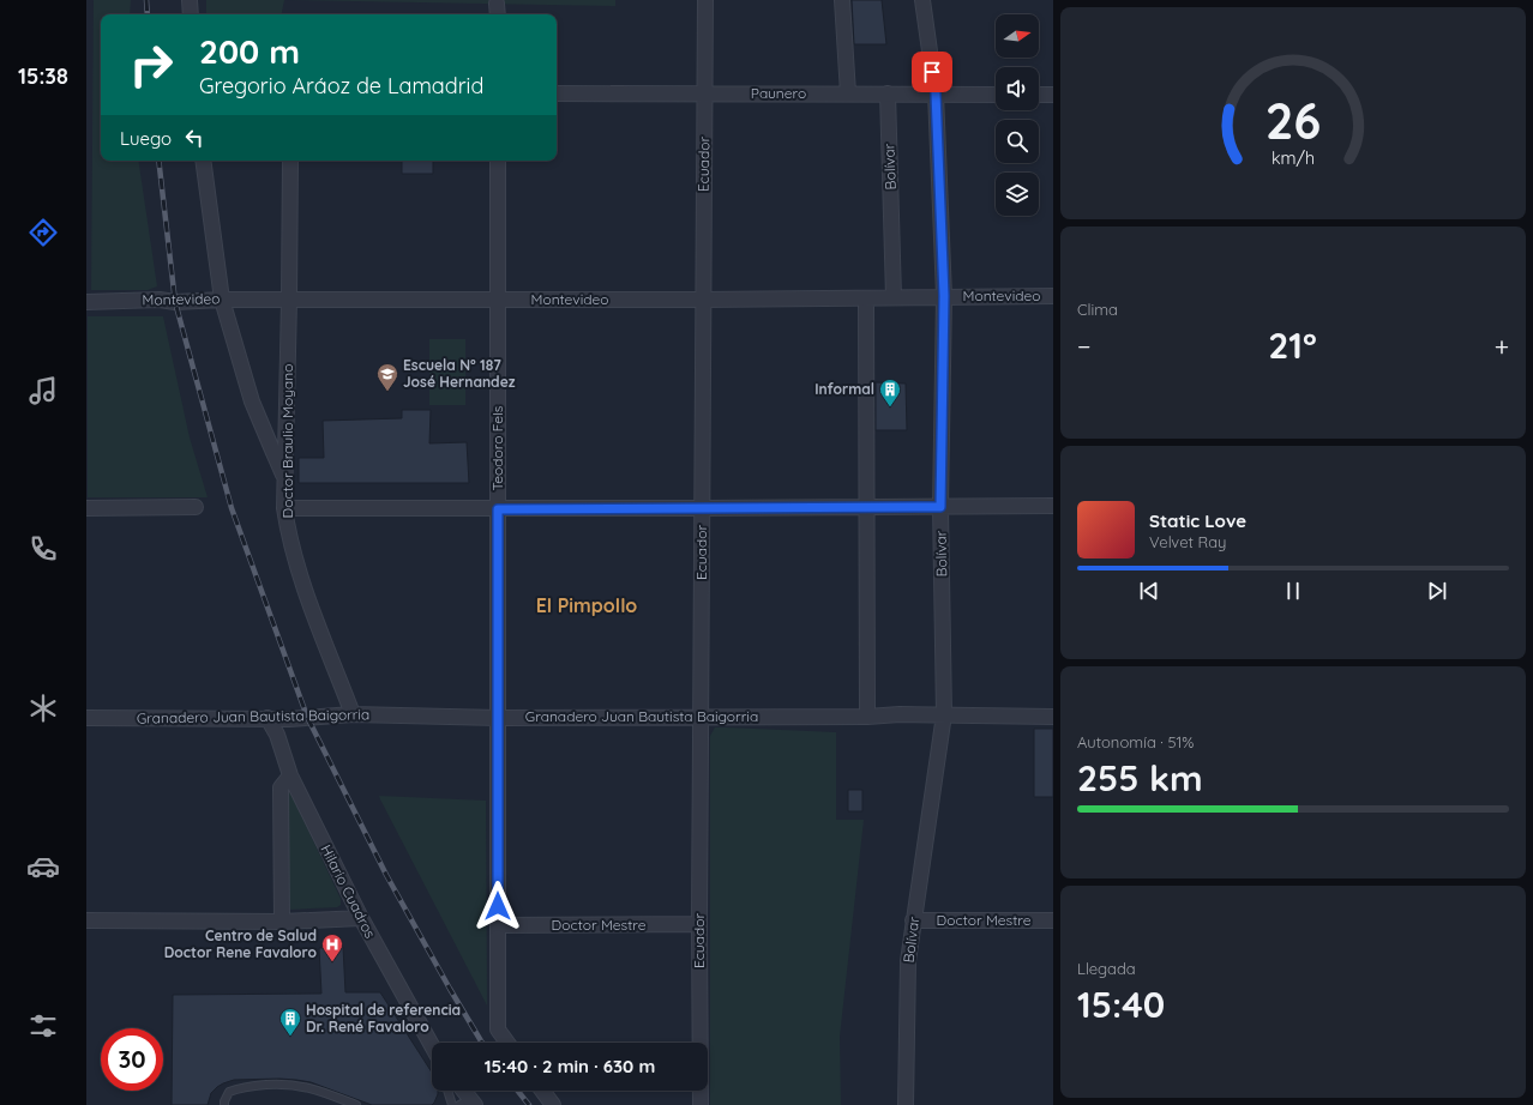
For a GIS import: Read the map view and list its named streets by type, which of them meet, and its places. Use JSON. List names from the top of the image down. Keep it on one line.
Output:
{"streets":{"street":["Paunero","Ecuador","Bolívar","Montevideo","Doctor Braulio Moyano","Teodoro Fels","Granadero Juan Bautista Baigorria","Hilario Cuadros","Doctor Mestre"]},"crossings":[["Paunero","Ecuador"],["Paunero","Bolívar"],["Ecuador","Montevideo"],["Ecuador","Granadero Juan Bautista Baigorria"],["Ecuador","Doctor Mestre"],["Bolívar","Montevideo"],["Bolívar","Granadero Juan Bautista Baigorria"],["Bolívar","Doctor Mestre"],["Montevideo","Doctor Braulio Moyano"],["Montevideo","Teodoro Fels"],["Doctor Braulio Moyano","Granadero Juan Bautista Baigorria"],["Teodoro Fels","Granadero Juan Bautista Baigorria"],["Teodoro Fels","Doctor Mestre"],["Granadero Juan Bautista Baigorria","Hilario Cuadros"]],"districts":["El Pimpollo"],"places":{"school or university":["Escuela N° 187 José Hernandez"],"building":["Informal","Hospital de referencia Dr. René Favaloro"],"hospital":["Centro de Salud Doctor Rene Favaloro"]},"north":"right","page":{"tabs":"15:38","turn":["200 m","Gregorio Aráoz de Lamadrid"],"then":"Luego","tile":["Clima",["Autonomía · 51%","255 km"],["Llegada","15:40"]],"heat":["−","21°","+"],"song":["Static Love","Velvet Ray"],"limit":"30","trip":"15:40 · 2 min · 630 m","gauge":["26","km/h"]}}
